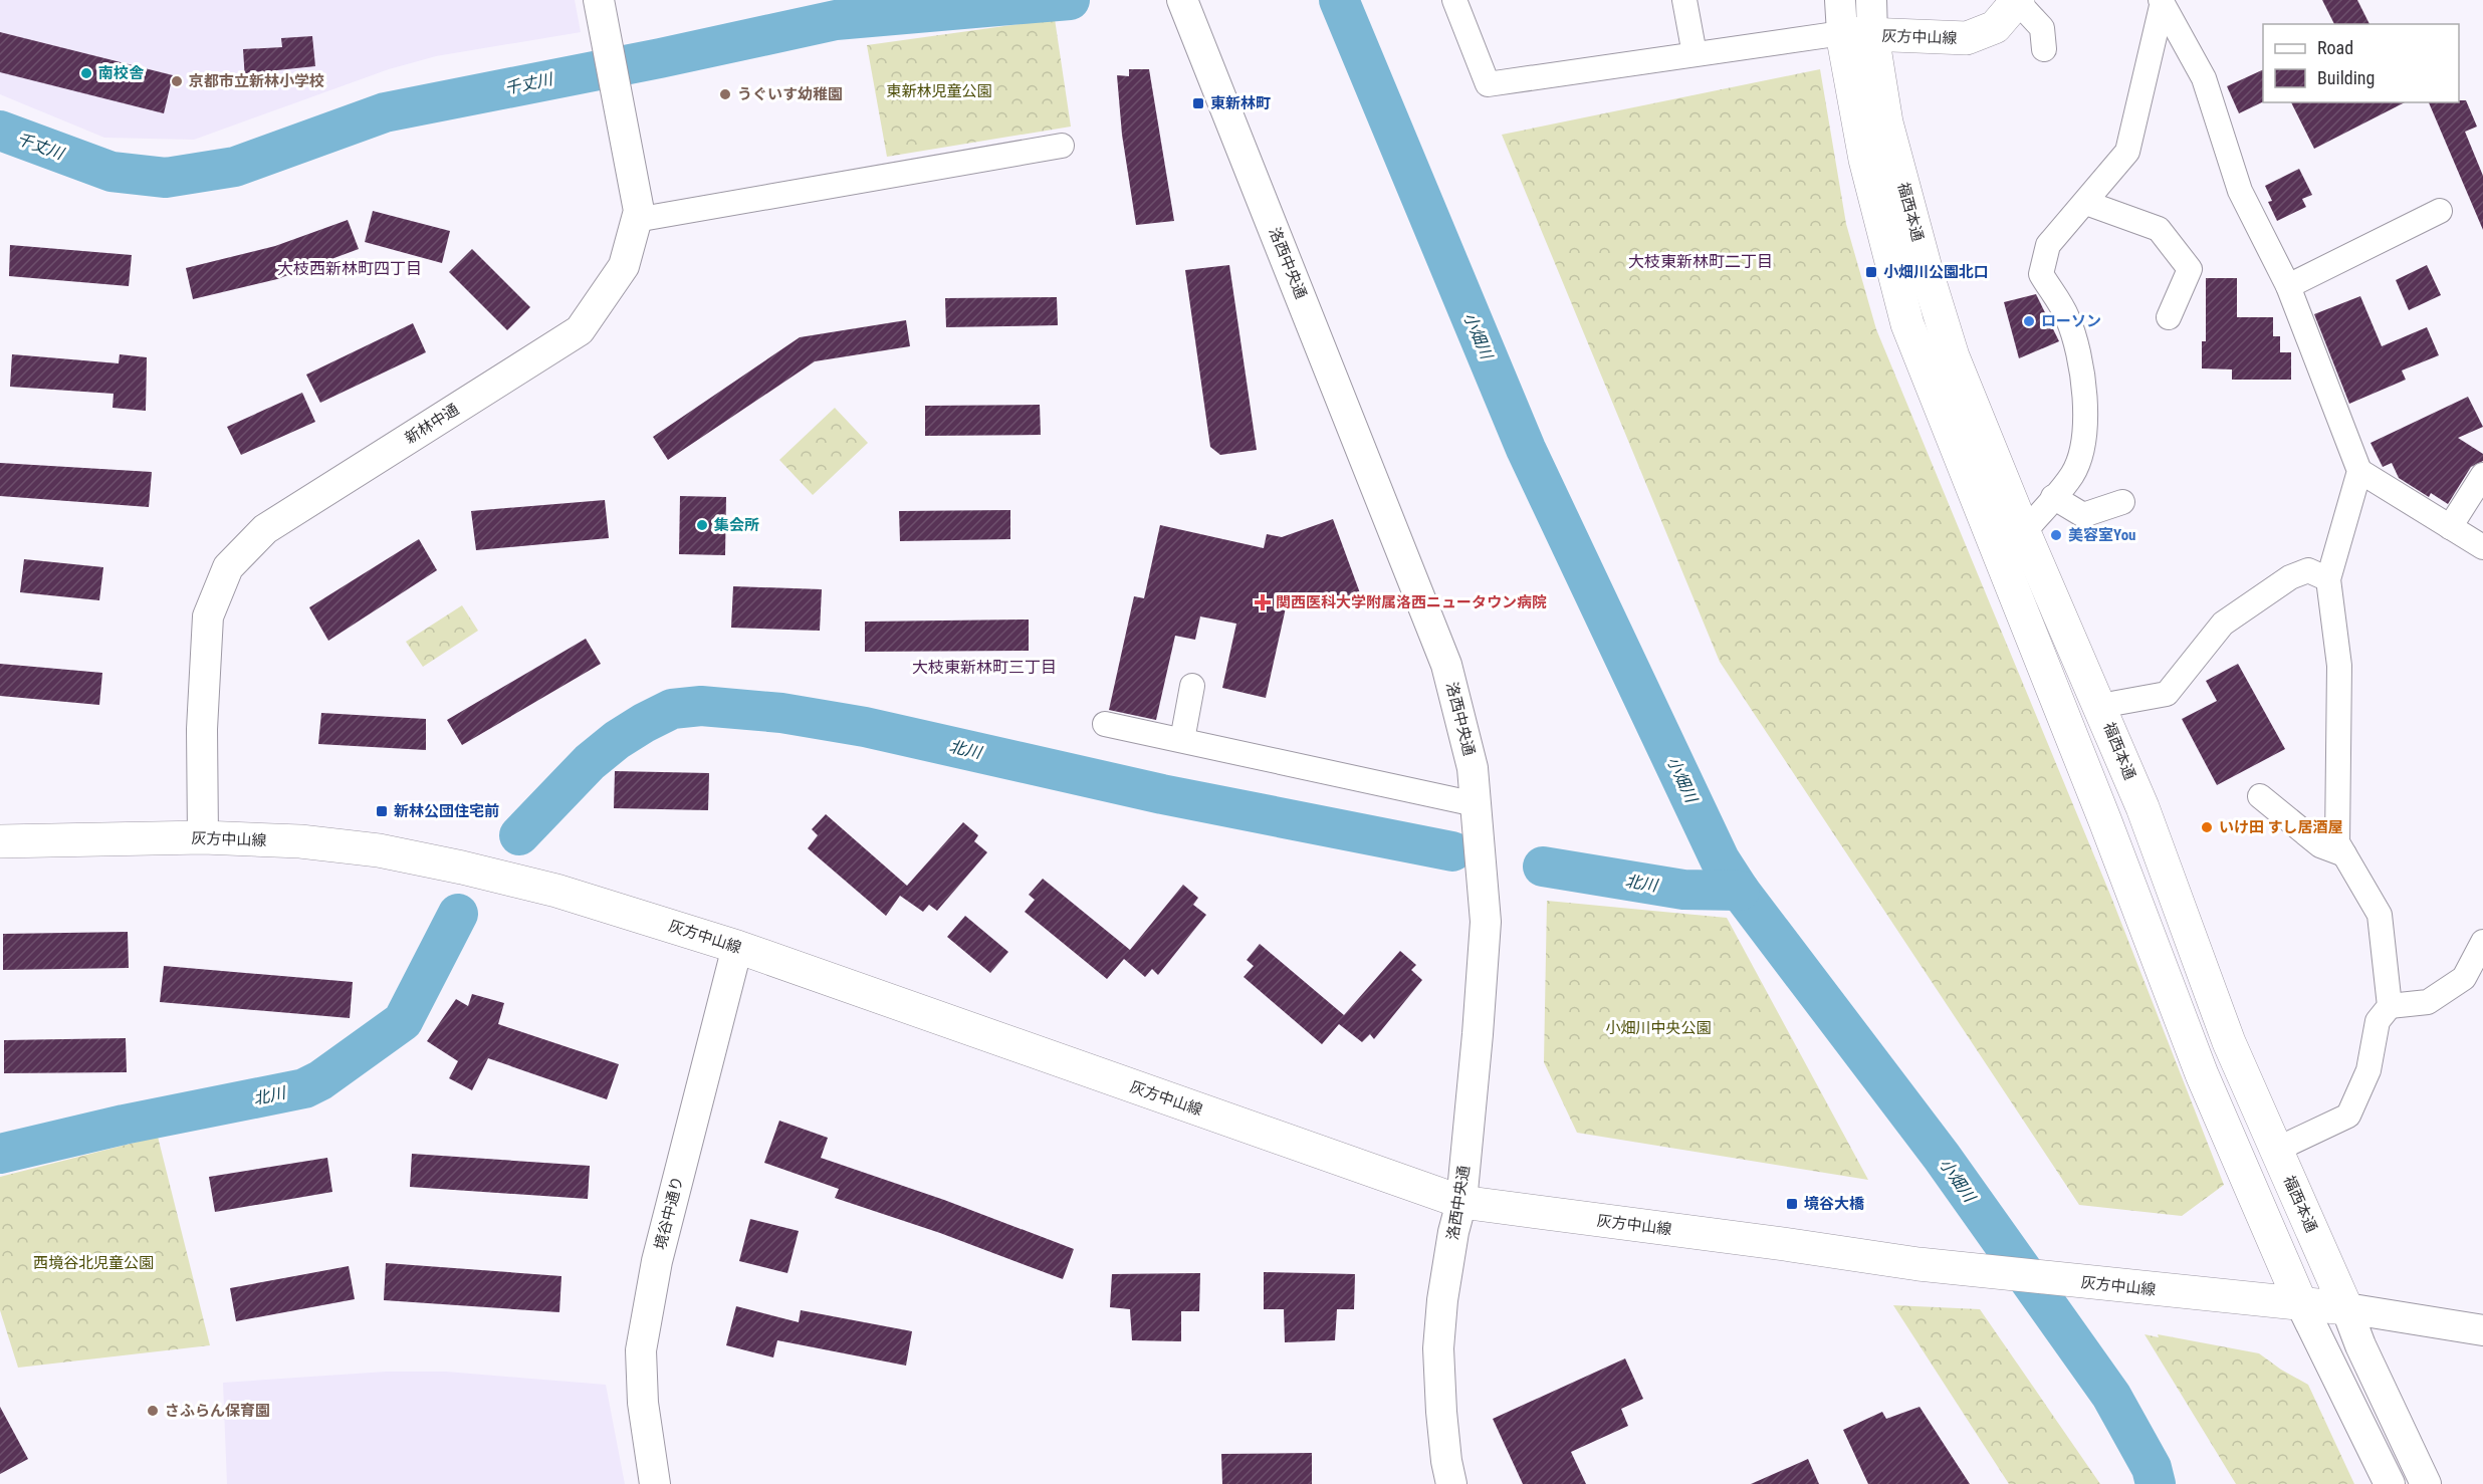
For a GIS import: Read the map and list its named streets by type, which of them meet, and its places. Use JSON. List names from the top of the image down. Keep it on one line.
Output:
{"streets":{"main road":["灰方中山線","福西本通"],"street":["洛西中央通","新林中通","境谷中通り"]},"crossings":[["灰方中山線","福西本通"],["灰方中山線","洛西中央通"],["灰方中山線","新林中通"],["灰方中山線","境谷中通り"]],"districts":["大枝東新林町二丁目","大枝西新林町四丁目","大枝東新林町三丁目"],"water":["千丈川","小畑川","北川"],"parks":["東新林児童公園","小畑川中央公園","西境谷北児童公園"],"places":{"other":["南校舎","京都市立新林小学校","うぐいす幼稚園","ローソン","集会所","美容室You","いけ田 すし居酒屋","さふらん保育園"],"transit":["東新林町","小畑川公園北口","新林公団住宅前","境谷大橋"],"health":["関西医科大学附属洛西ニュータウン病院"]},"legend":["Road","Building"]}
